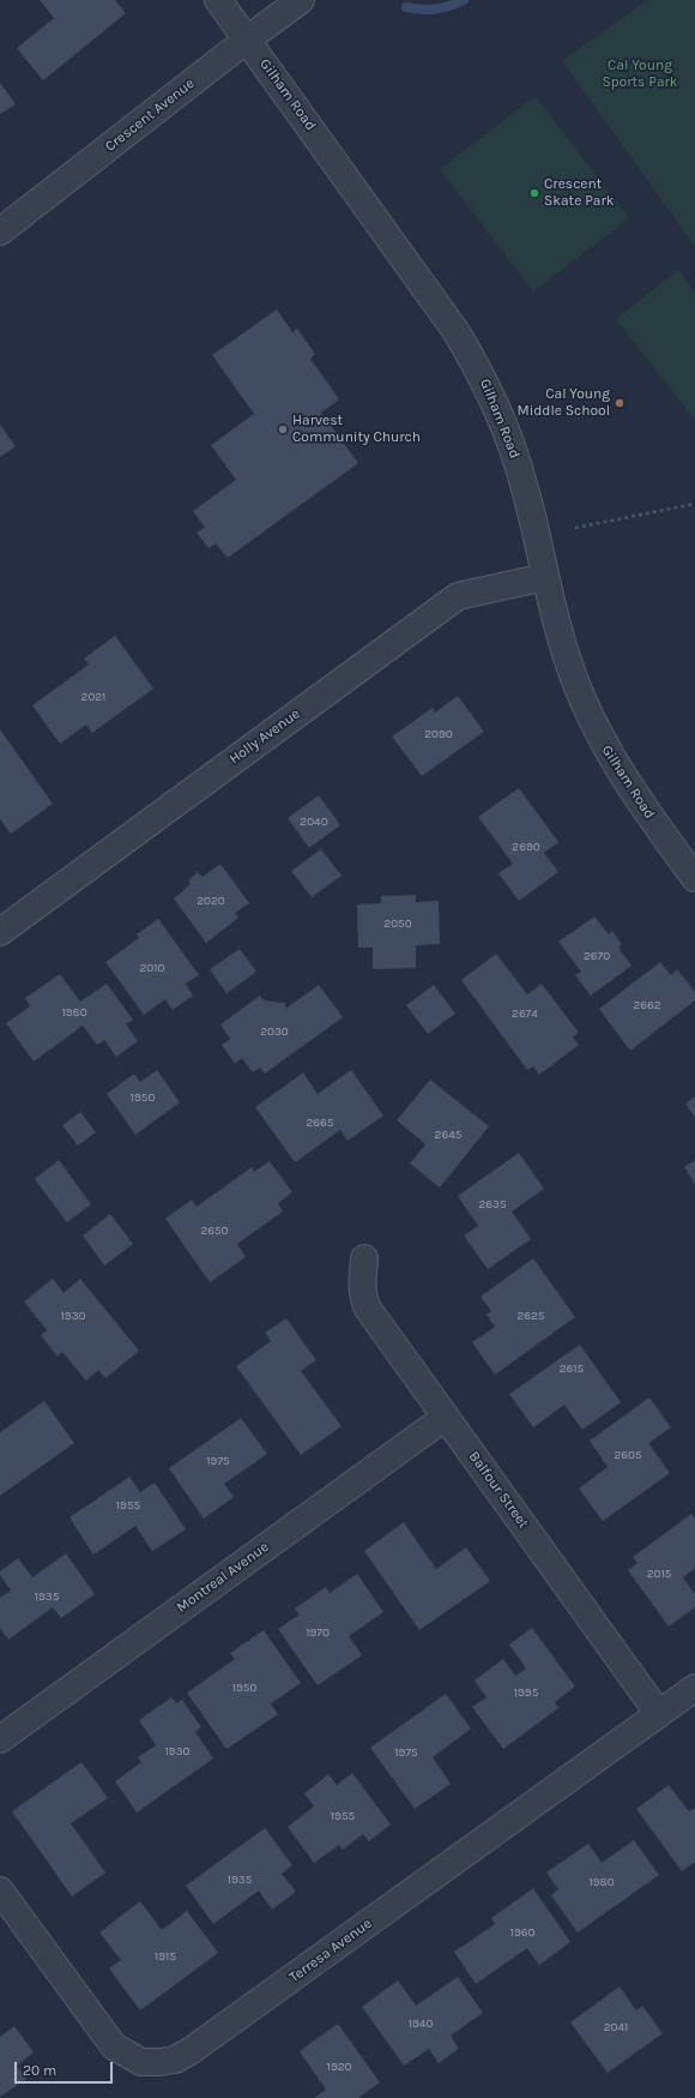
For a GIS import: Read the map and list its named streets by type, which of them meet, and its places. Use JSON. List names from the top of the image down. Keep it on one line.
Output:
{"streets":{"street":["Gilham Road","Crescent Avenue","Holly Avenue","Balfour Street","Montreal Avenue","Terresa Avenue"]},"crossings":[["Gilham Road","Crescent Avenue"],["Gilham Road","Holly Avenue"],["Balfour Street","Montreal Avenue"],["Balfour Street","Terresa Avenue"]],"parks":["Cal Young Sports Park"],"places":["Crescent Skate Park","Cal Young Middle School","Harvest Community Church"],"house_numbers":["2021","2090","2040","2690","2020","2050","2670","2010","2662","1980","2674","2030","1950","2665","2645","2635","2650","1930","2625","2615","2605","1975","1955","2015","1935","1970","1950","1995","1930","1975","1955","1935","1980","1960","1915","1940","2041","1920"],"scale_bar":"20 m"}
